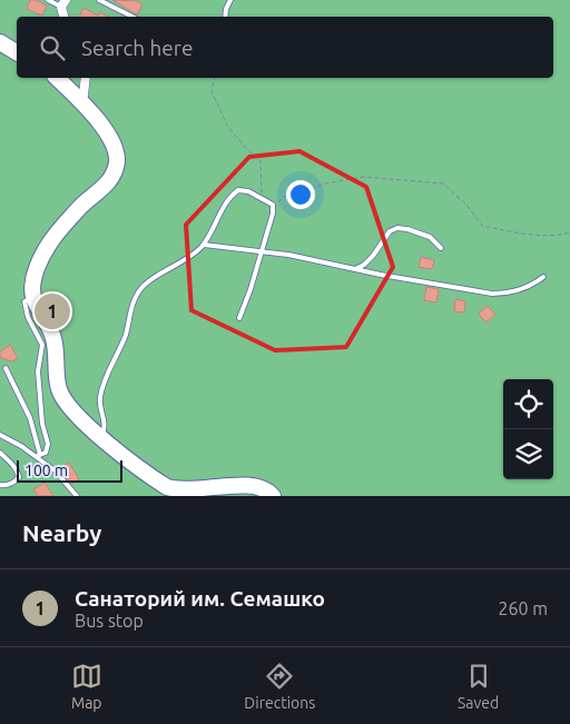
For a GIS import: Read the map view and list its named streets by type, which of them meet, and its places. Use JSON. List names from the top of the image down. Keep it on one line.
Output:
{"scale_bar":"100 m","page":{"search":"Search here","pins":"1","scale":"100 m","heading":"Nearby","list":[{"mark":"1","name":"Санаторий им. Семашко","note":"Bus stop","value":"260 m"}],"nav":["Map","Directions","Saved"]}}
